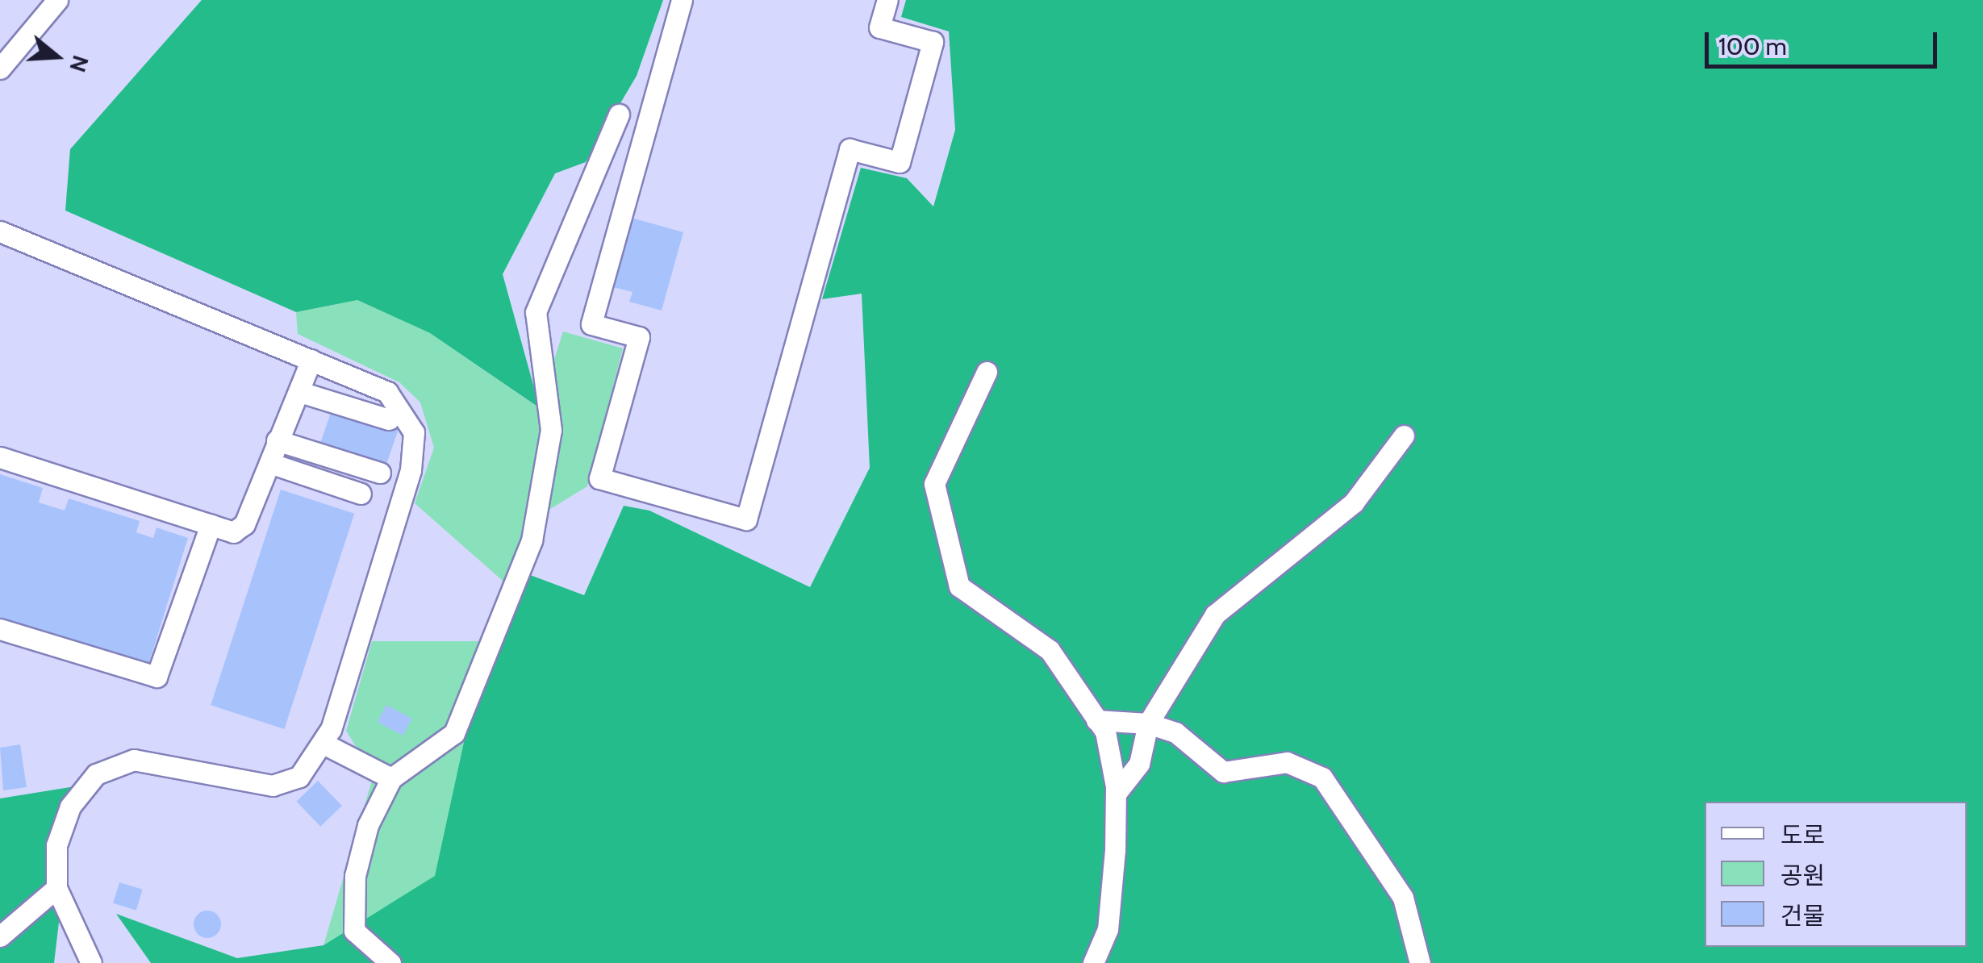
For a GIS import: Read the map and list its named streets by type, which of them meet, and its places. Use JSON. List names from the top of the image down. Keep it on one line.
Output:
{"legend":["도로","공원","건물"],"scale_bar":"100 m","north":"right"}
